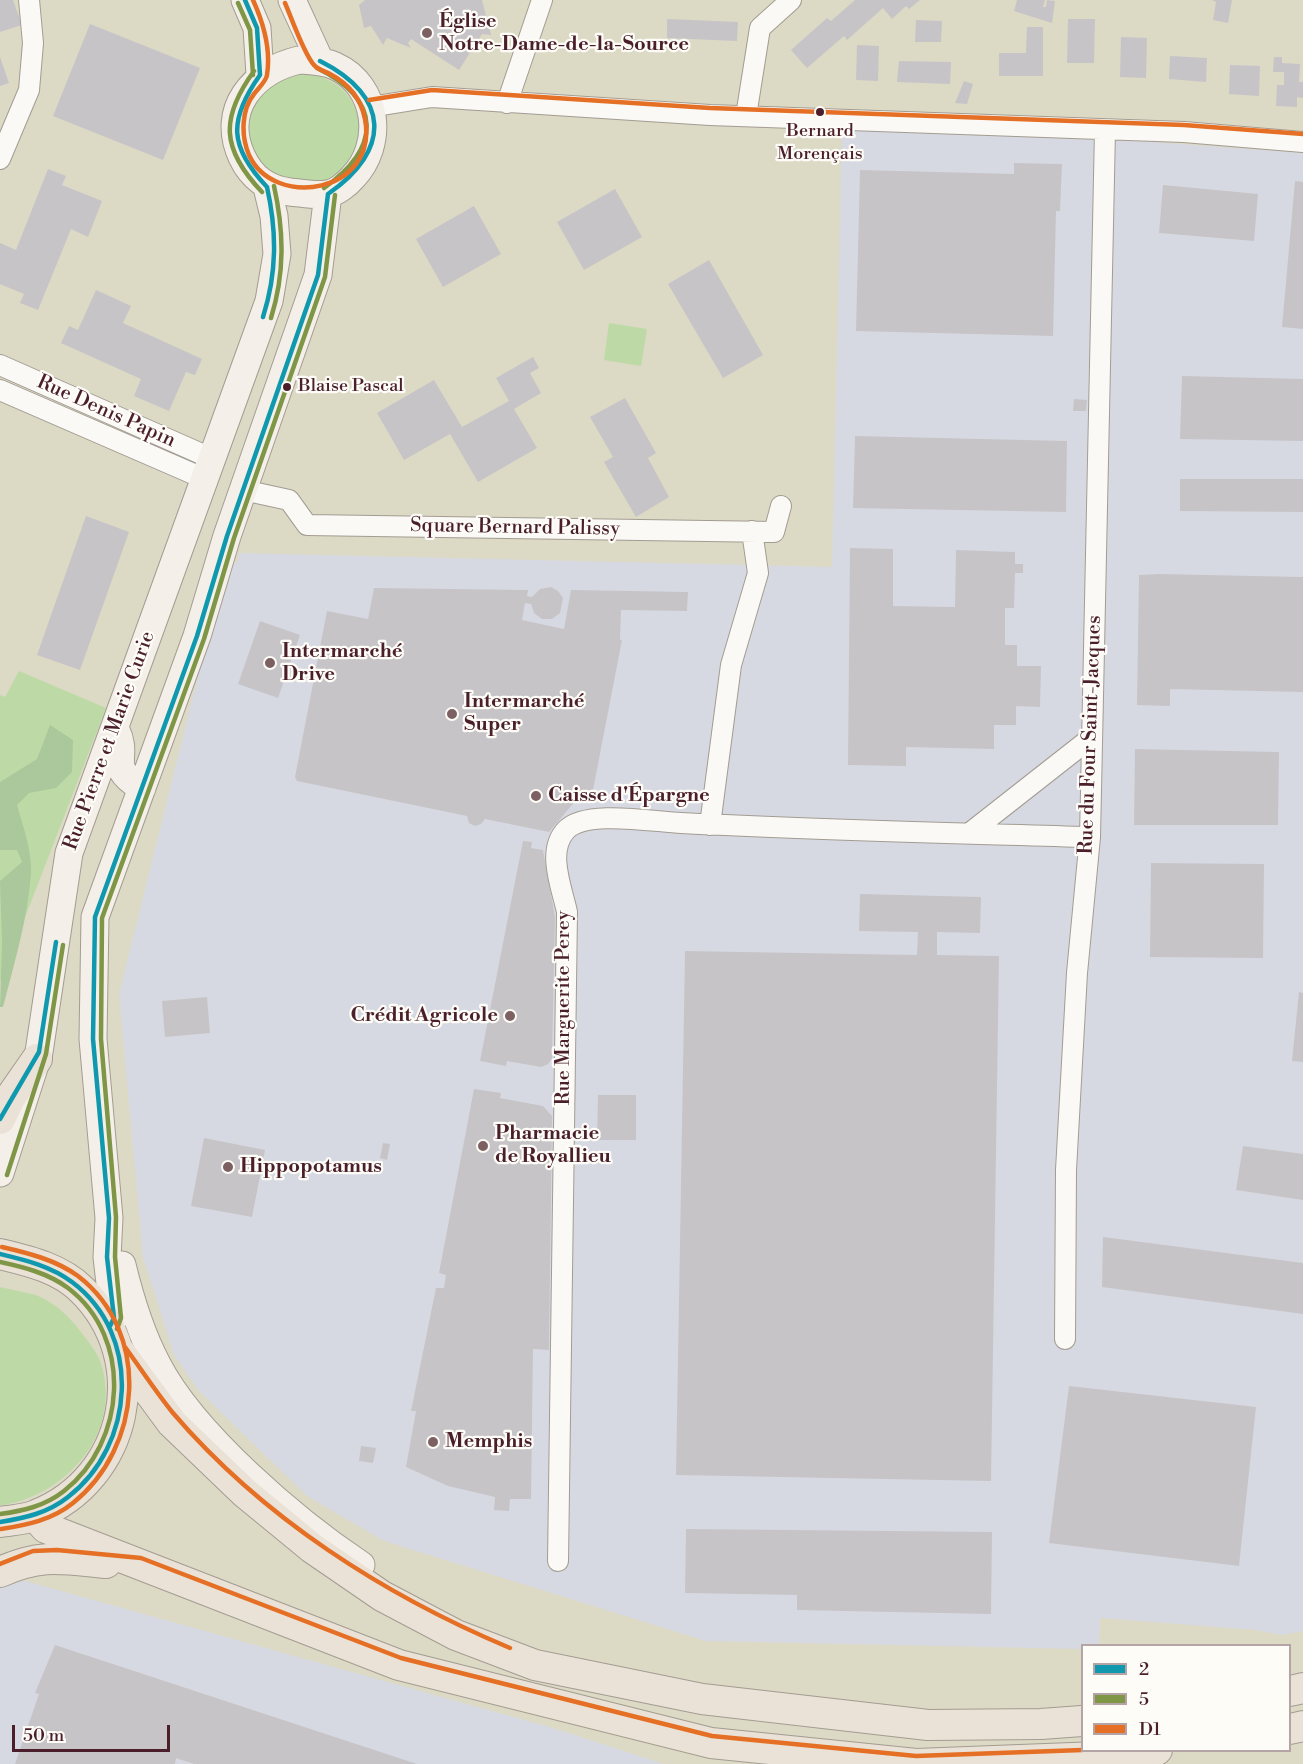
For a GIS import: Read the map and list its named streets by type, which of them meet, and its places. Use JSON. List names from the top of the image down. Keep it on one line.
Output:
{"streets":{"main road":["Rue Pierre et Marie Curie"],"street":["Rue Denis Papin","Square Bernard Palissy","Rue du Four Saint-Jacques","Rue Marguerite Perey"]},"crossings":[["Rue Denis Papin","Rue Pierre et Marie Curie"],["Rue du Four Saint-Jacques","Rue Marguerite Perey"]],"places":["Église Notre-Dame-de-la-Source","Bernard Morençais","Blaise Pascal","Intermarché Drive","Intermarché Super","Caisse d'Épargne","Crédit Agricole","Pharmacie de Royallieu","Hippopotamus","Memphis"],"lines":["transit line 2","transit line D1","transit line 5"],"legend":["2","5","D1"],"scale_bar":"50 m"}
